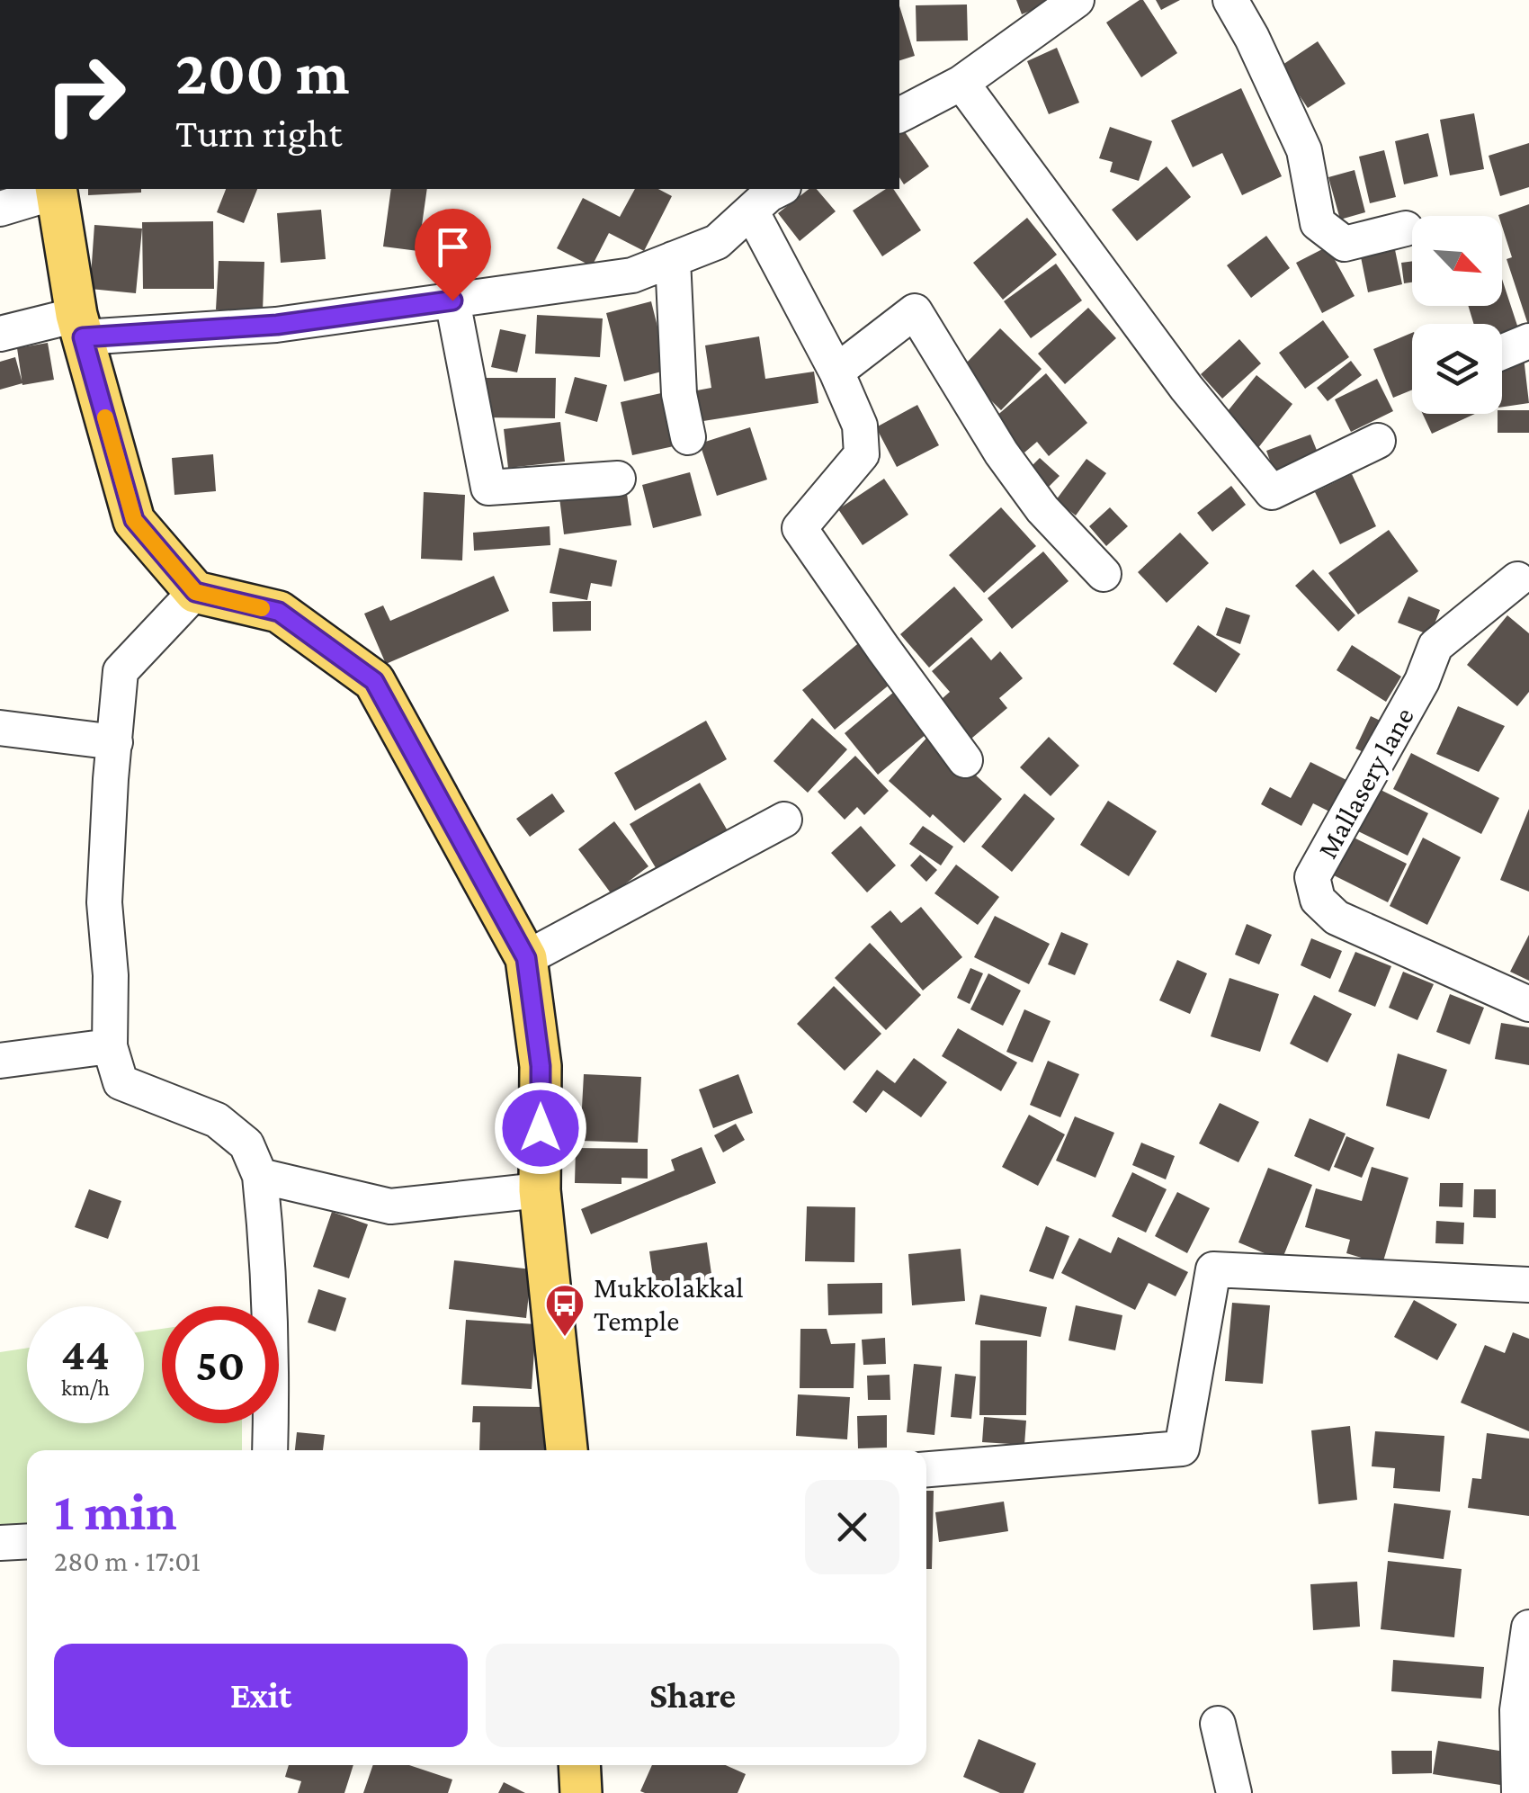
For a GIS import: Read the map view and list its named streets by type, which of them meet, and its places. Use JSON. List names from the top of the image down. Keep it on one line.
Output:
{"streets":{"street":["Mallasery lane"]},"places":{"bus stop":["Mukkolakkal Temple"]},"north":"bottom right","page":{"turn":["200 m","Turn right"],"speed":"44 km/h","limit":"50","heading":["1 min","280 m · 17:01"],"buttons":["Exit","Share"]}}
